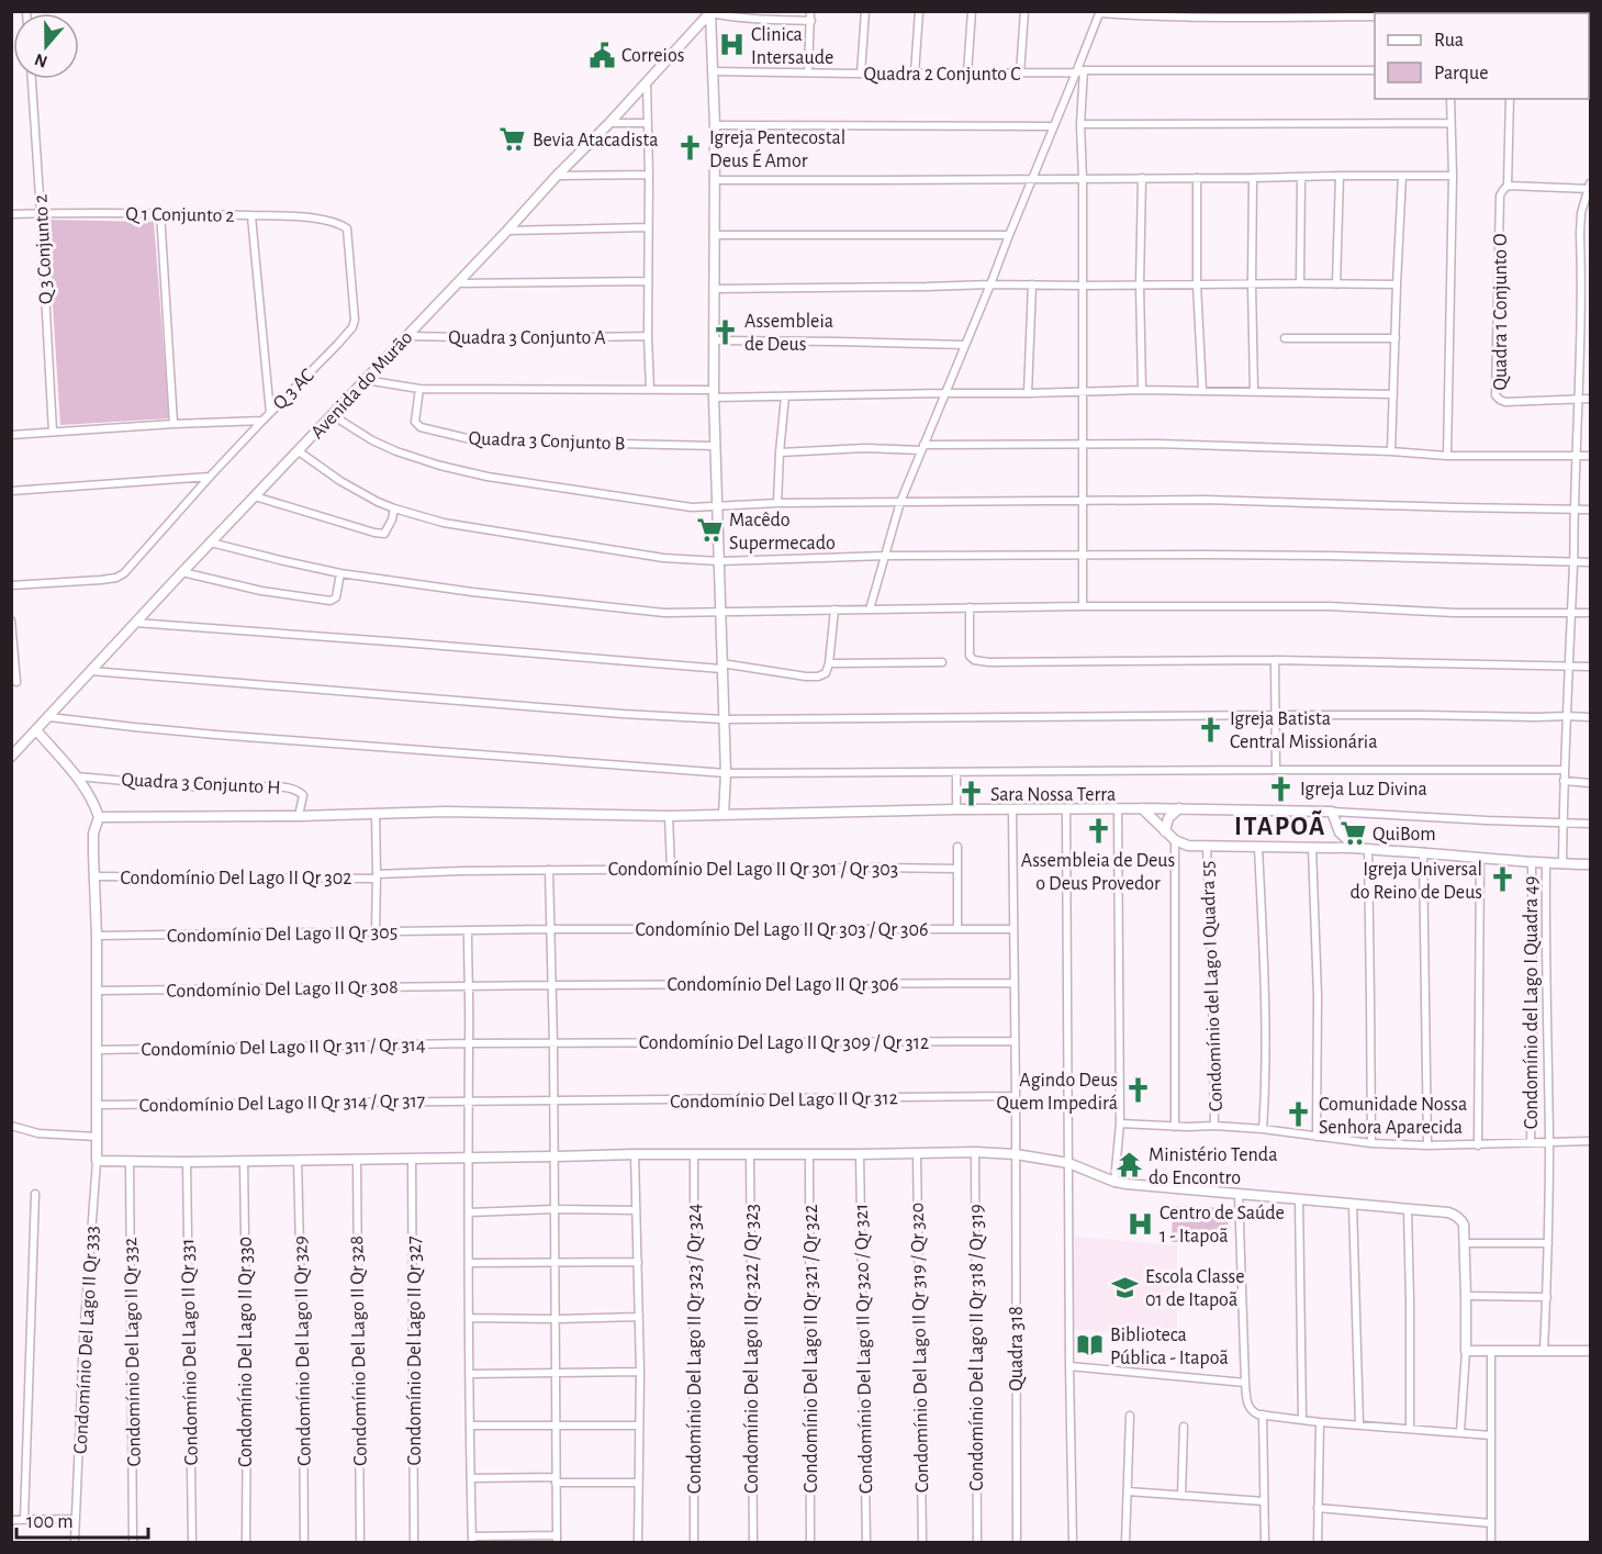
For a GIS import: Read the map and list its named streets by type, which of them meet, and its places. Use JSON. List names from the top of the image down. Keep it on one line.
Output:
{"streets":{"street":["Quadra 2 Conjunto C","Q 1 Conjunto 2","Q 3 Conjunto 2","Quadra 1 Conjunto O","Quadra 3 Conjunto A","Avenida do Murão","Q 3 AC","Quadra 3 Conjunto B","Quadra 3 Conjunto H","Condomínio Del Lago II Qr 301 / Qr 303","Condomínio Del Lago II Qr 302","Condomínio Del Lago II Qr 303 / Qr 306","Condomínio Del Lago II Qr 305","Condomínio Del Lago II Qr 306","Condomínio del Lago I Quadra 55","Condomínio Del Lago II Qr 308","Condomínio del Lago I Quadra 49","Condomínio Del Lago II Qr 309 / Qr 312","Condomínio Del Lago II Qr 311 / Qr 314","Condomínio Del Lago II Qr 312","Condomínio Del Lago II Qr 314 / Qr 317","Condomínio Del Lago II Qr 333","Condomínio Del Lago II Qr 319 / Qr 320","Condomínio Del Lago II Qr 318 / Qr 319","Condomínio Del Lago II Qr 323 / Qr 324","Condomínio Del Lago II Qr 322 / Qr 323","Condomínio Del Lago II Qr 321 / Qr 322","Condomínio Del Lago II Qr 320 / Qr 321","Quadra 318","Condomínio Del Lago II Qr 329","Condomínio Del Lago II Qr 328","Condomínio Del Lago II Qr 327","Condomínio Del Lago II Qr 332","Condomínio Del Lago II Qr 331","Condomínio Del Lago II Qr 330"]},"crossings":[["Q 1 Conjunto 2","Q 3 Conjunto 2"],["Q 1 Conjunto 2","Q 3 AC"],["Q 3 Conjunto 2","Q 3 AC"],["Quadra 3 Conjunto A","Avenida do Murão"],["Condomínio Del Lago II Qr 301 / Qr 303","Condomínio Del Lago II Qr 302"],["Condomínio Del Lago II Qr 303 / Qr 306","Condomínio Del Lago II Qr 305"],["Condomínio Del Lago II Qr 303 / Qr 306","Quadra 318"],["Condomínio Del Lago II Qr 306","Condomínio Del Lago II Qr 308"],["Condomínio Del Lago II Qr 306","Quadra 318"],["Condomínio Del Lago II Qr 309 / Qr 312","Condomínio Del Lago II Qr 311 / Qr 314"],["Condomínio Del Lago II Qr 309 / Qr 312","Quadra 318"],["Condomínio Del Lago II Qr 312","Condomínio Del Lago II Qr 314 / Qr 317"],["Condomínio Del Lago II Qr 312","Quadra 318"]],"districts":["ITAPOÃ"],"places":{"hospital":["Clinica Intersaude","Centro de Saúde 1 - Itapoã"],"public building":["Correios"],"supermarket":["Bevia Atacadista","Macêdo Supermecado","QuiBom"],"church":["Igreja Pentecostal Deus É Amor","Assembleia de Deus","Igreja Batista Central Missionária","Igreja Luz Divina","Sara Nossa Terra","Assembleia de Deus o Deus Provedor","Igreja Universal do Reino de Deus","Agindo Deus Quem Impedirá","Comunidade Nossa Senhora Aparecida"],"temple":["Ministério Tenda do Encontro"],"school or university":["Escola Classe 01 de Itapoã"],"library":["Biblioteca Pública - Itapoã"]},"legend":["Rua","Parque"],"scale_bar":"100 m","north":"bottom"}
